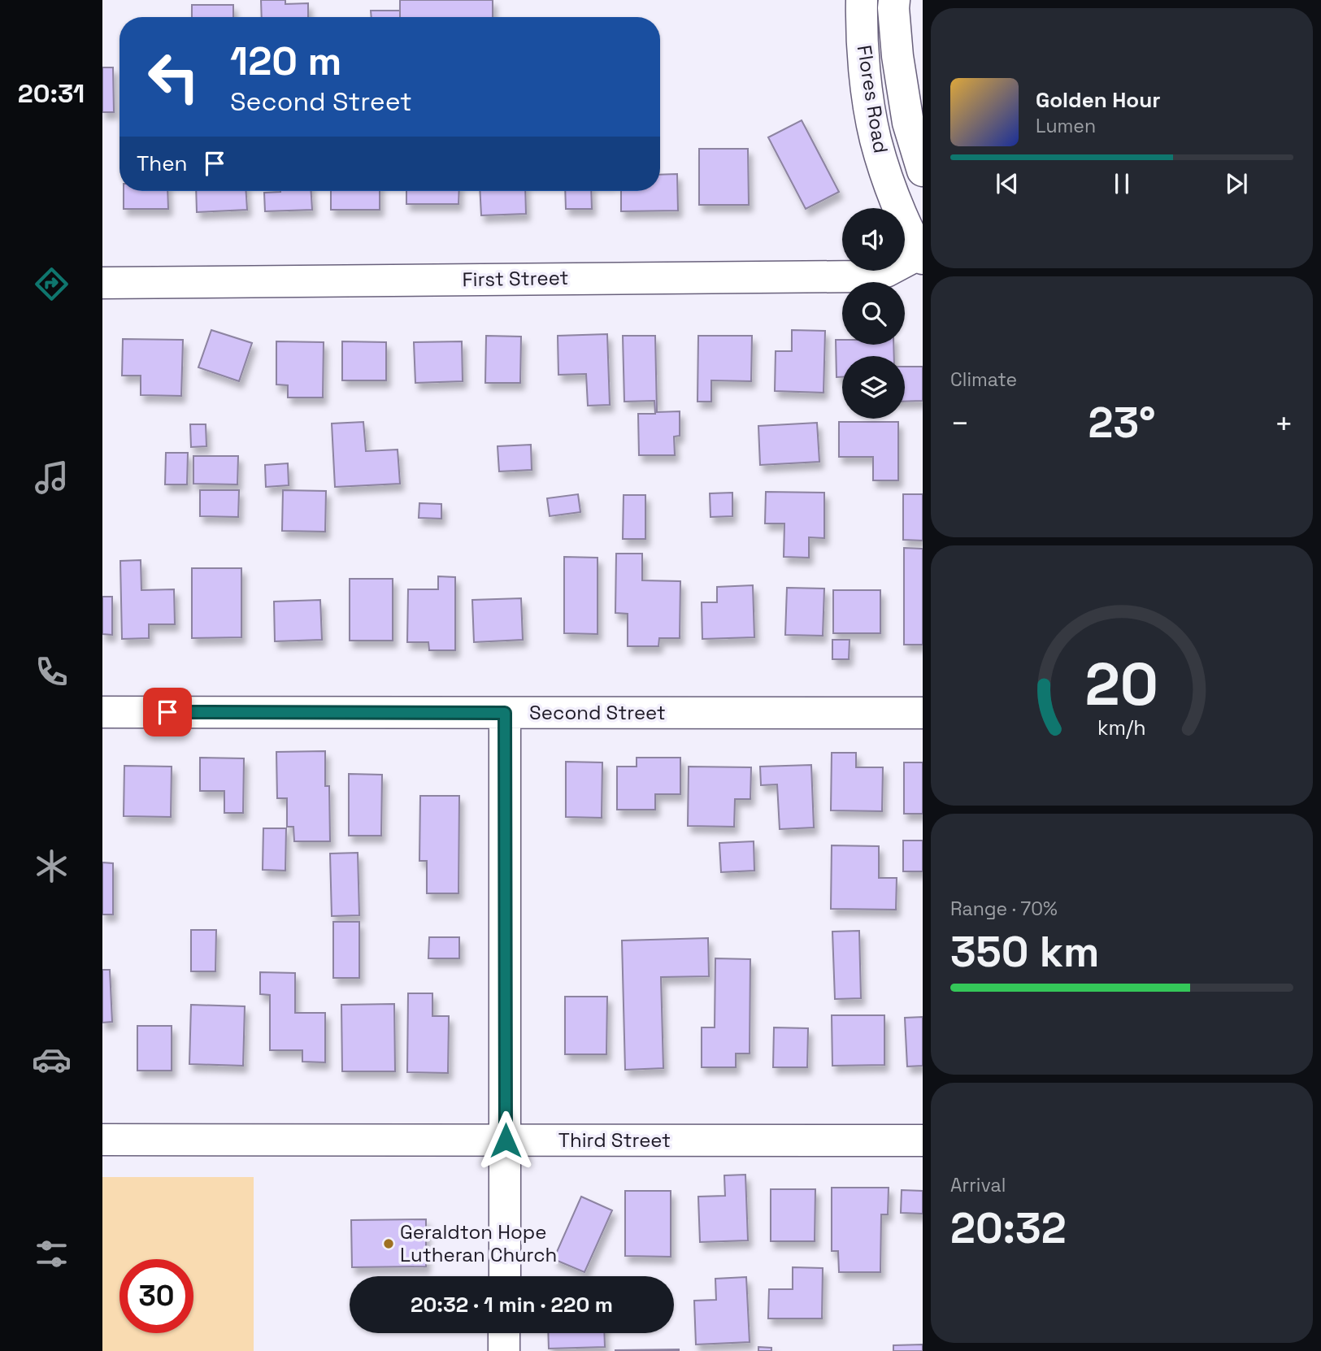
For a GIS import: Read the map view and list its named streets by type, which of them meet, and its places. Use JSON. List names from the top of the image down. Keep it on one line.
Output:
{"streets":{"street":["Flores Road","First Street","Second Street","Third Street"]},"crossings":[["Flores Road","First Street"]],"places":["Geraldton Hope Lutheran Church"],"page":{"tabs":"20:31","turn":["120 m","Second Street"],"song":["Golden Hour","Lumen"],"then":"Then","tile":["Climate",["Range · 70%","350 km"],["Arrival","20:32"]],"heat":["−","23°","+"],"limit":"30","trip":"20:32 · 1 min · 220 m","gauge":["20","km/h"]}}
